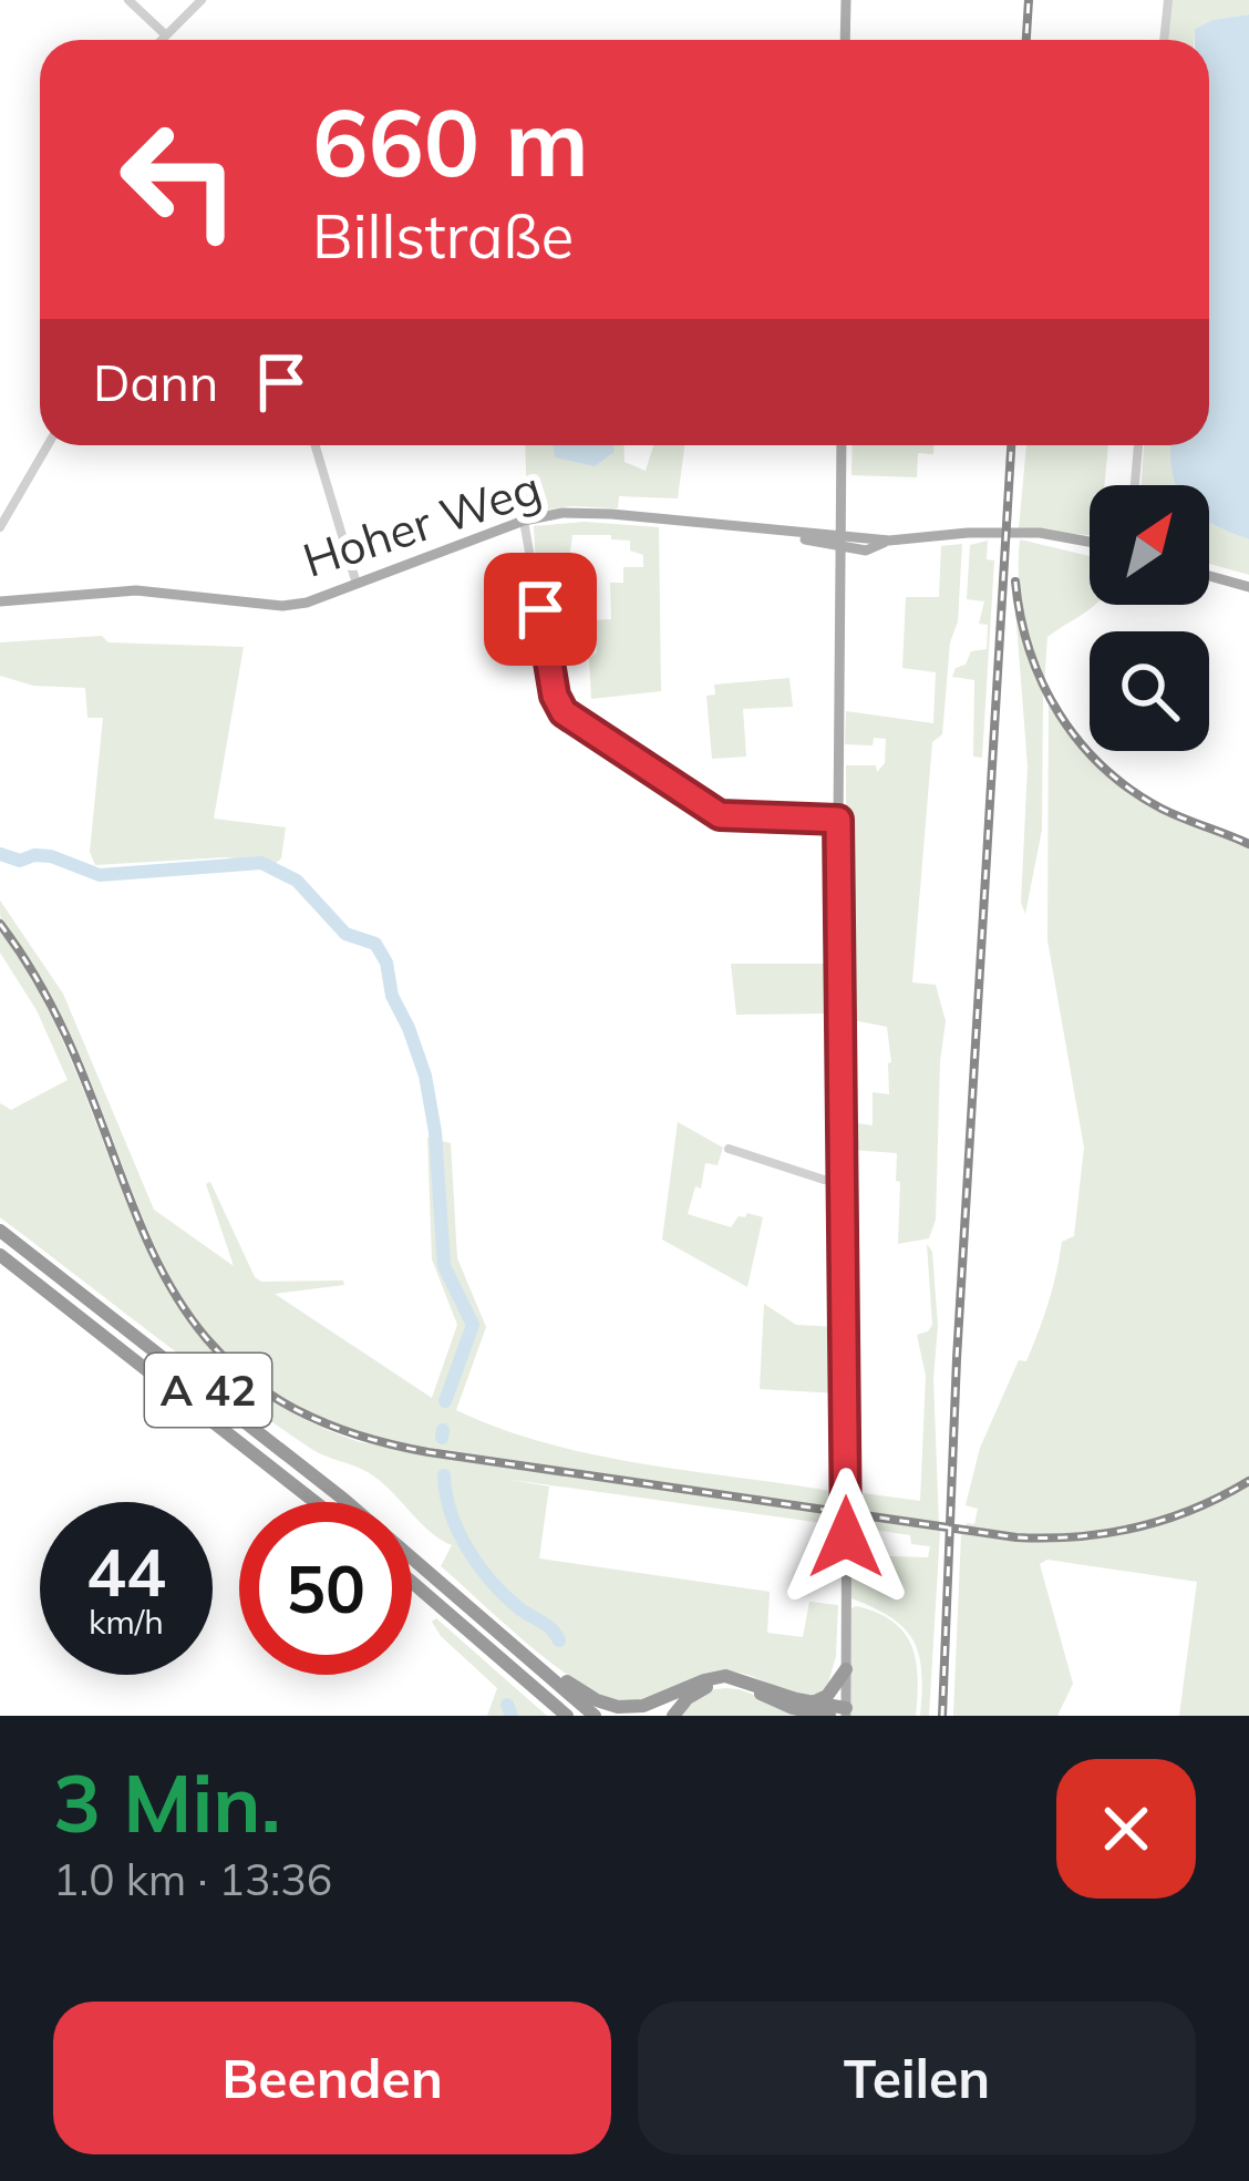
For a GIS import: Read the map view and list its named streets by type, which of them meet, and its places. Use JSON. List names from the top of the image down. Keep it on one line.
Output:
{"streets":{"highway":["A 42"],"main road":["Hoher Weg"]},"north":"top right","page":{"turn":["660 m","Billstraße"],"then":"Dann","speed":"44 km/h","limit":"50","heading":["3 Min.","1.0 km · 13:36"],"buttons":["Beenden","Teilen"]}}
